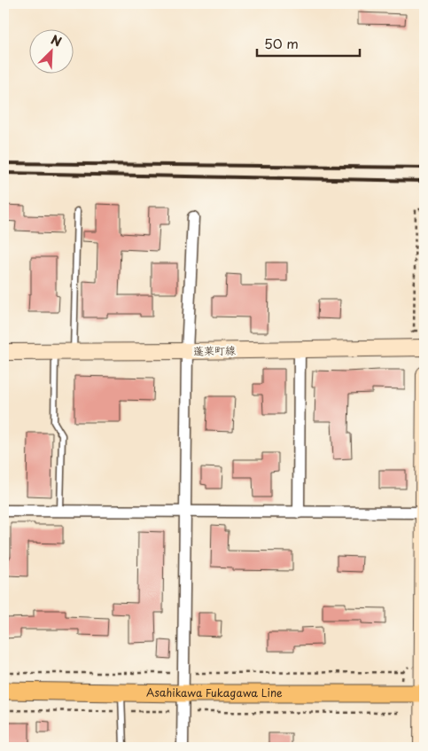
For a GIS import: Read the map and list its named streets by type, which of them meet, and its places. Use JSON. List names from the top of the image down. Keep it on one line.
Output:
{"streets":{"main road":["Asahikawa Fukagawa Line"],"street":["蓬莱町線"]},"scale_bar":"50 m","north":"top right"}
